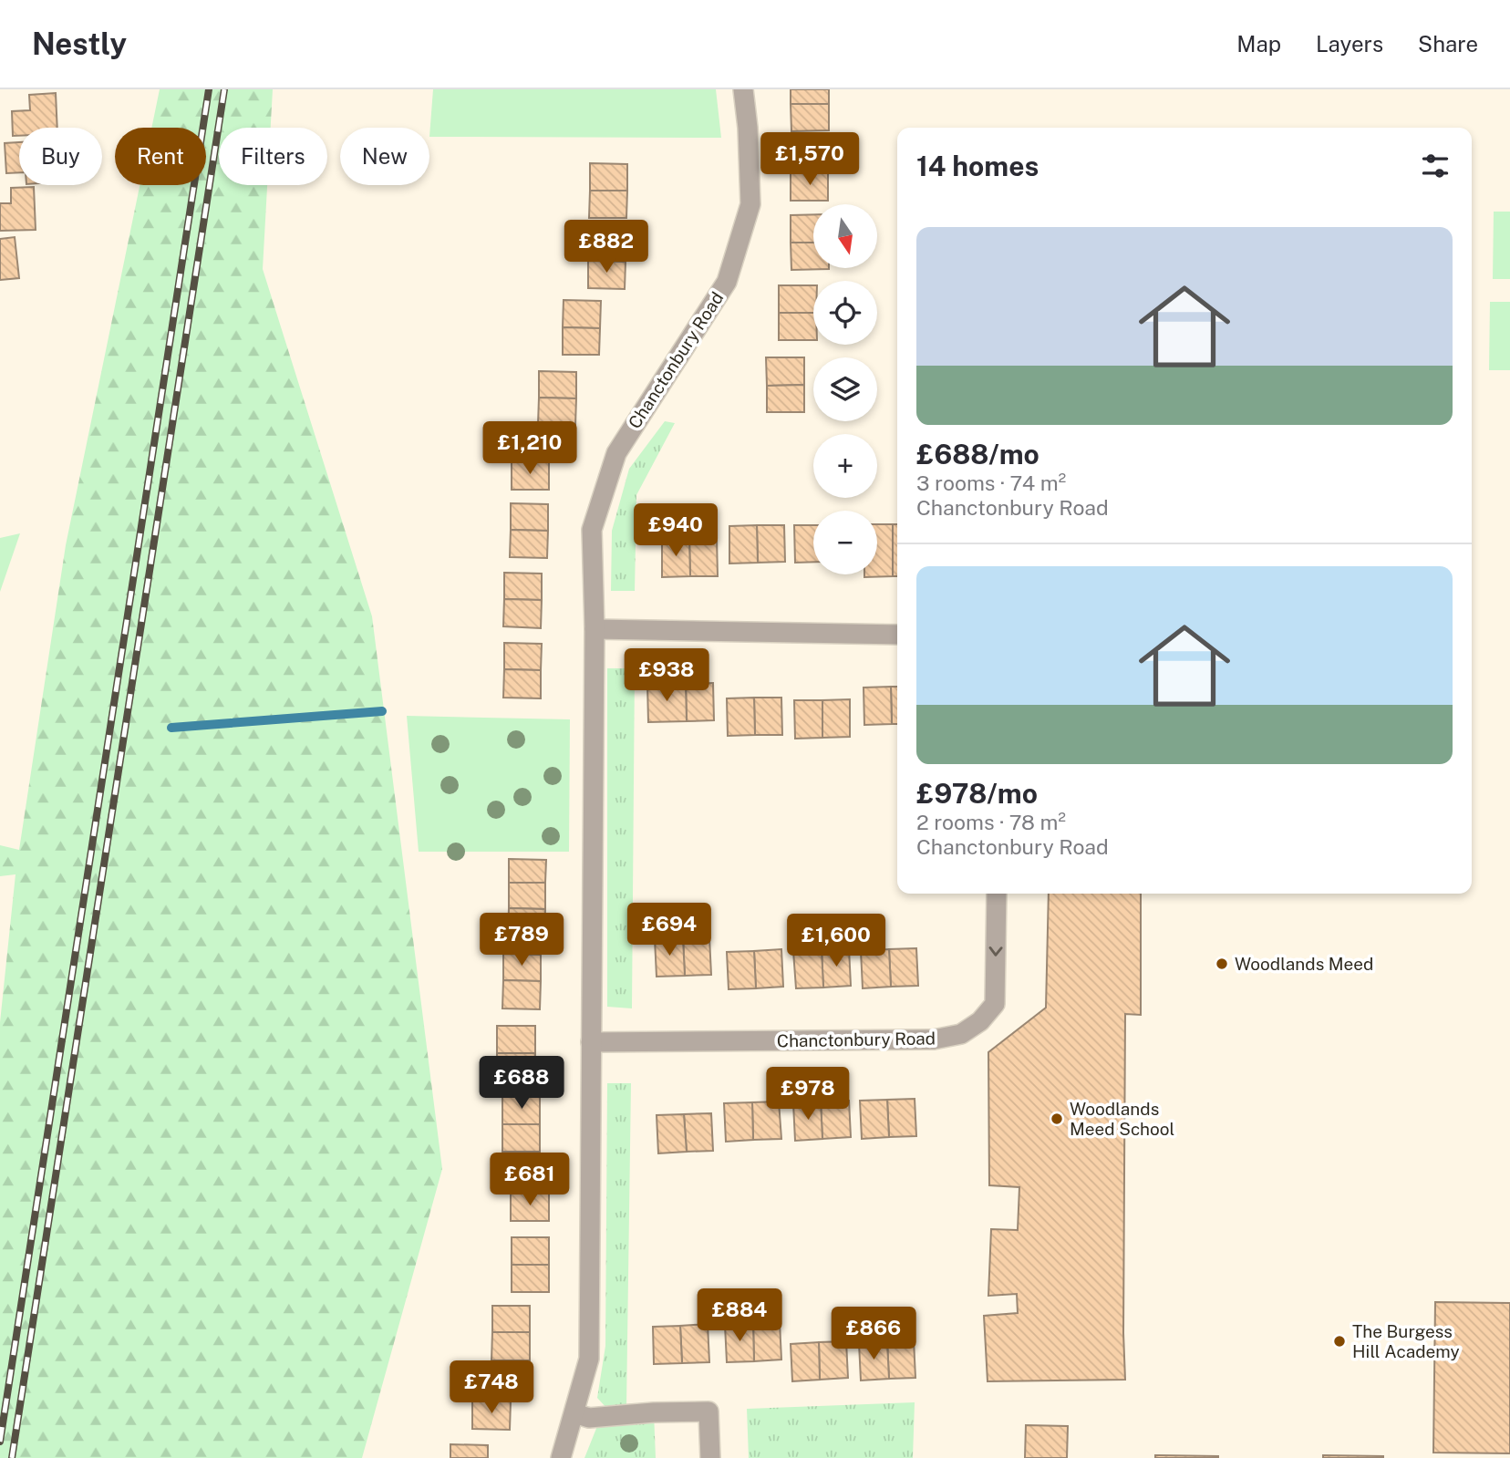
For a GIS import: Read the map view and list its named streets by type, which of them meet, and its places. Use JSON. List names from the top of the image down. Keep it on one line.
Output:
{"streets":{"street":["Chanctonbury Road"]},"places":["Woodlands Meed","Woodlands Meed School","The Burgess Hill Academy"],"north":"bottom","page":{"header":"Nestly","nav":["Map","Layers","Share"],"chip":["Buy","Rent","Filters","New"],"heading":"14 homes","price":["£1,570","£882","£1,210","£940","£938","£694","£789","£1,600","£688","£978","£681","£884","£866","£748"],"map_buttons":["+","−"],"list":[{"name":"£688/mo","note":"3 rooms · 74 m² · Chanctonbury Road"},{"name":"£978/mo","note":"2 rooms · 78 m² · Chanctonbury Road"}]}}
